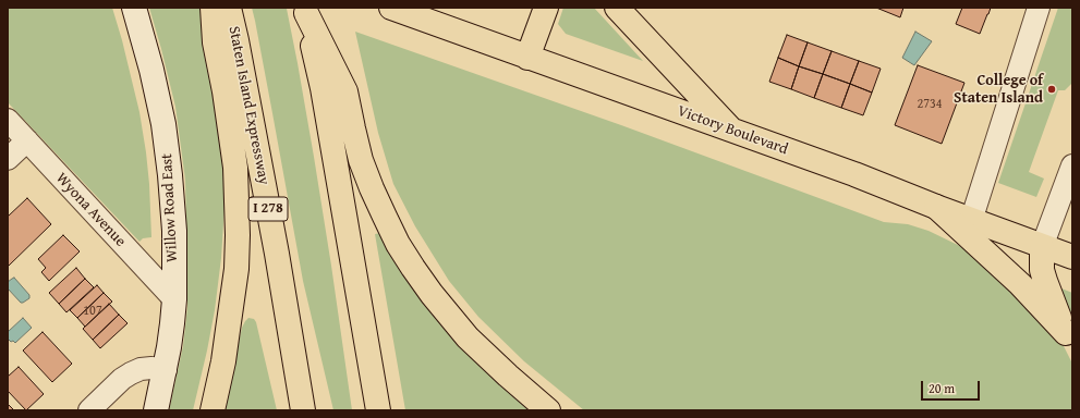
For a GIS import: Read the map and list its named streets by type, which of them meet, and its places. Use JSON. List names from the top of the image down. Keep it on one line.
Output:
{"streets":{"main road":["Staten Island Expressway","Victory Boulevard","Willow Road East","I 278"],"street":["Wyona Avenue"]},"crossings":[["Willow Road East","Wyona Avenue"]],"places":["College of Staten Island"],"house_numbers":["2734","107"],"scale_bar":"20 m"}
